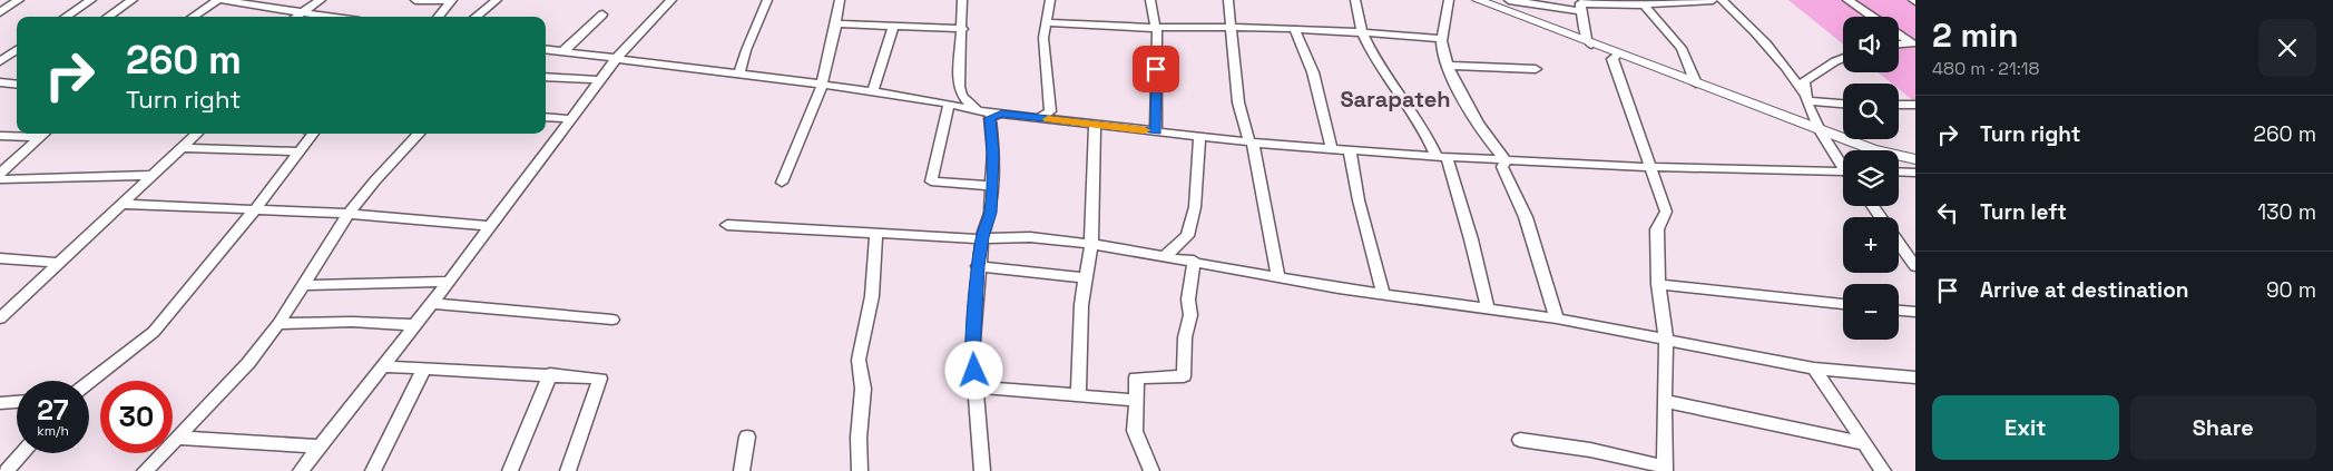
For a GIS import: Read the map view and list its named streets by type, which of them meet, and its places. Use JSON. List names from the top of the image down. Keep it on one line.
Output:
{"districts":["Sarapateh"],"page":{"heading":["2 min","480 m · 21:18"],"map_buttons":["+","−"],"turn":["260 m","Turn right"],"list":[{"name":"Turn right","value":"260 m"},{"name":"Turn left","value":"130 m"},{"name":"Arrive at destination","value":"90 m"}],"speed":"27 km/h","limit":"30","buttons":["Exit","Share"]}}
